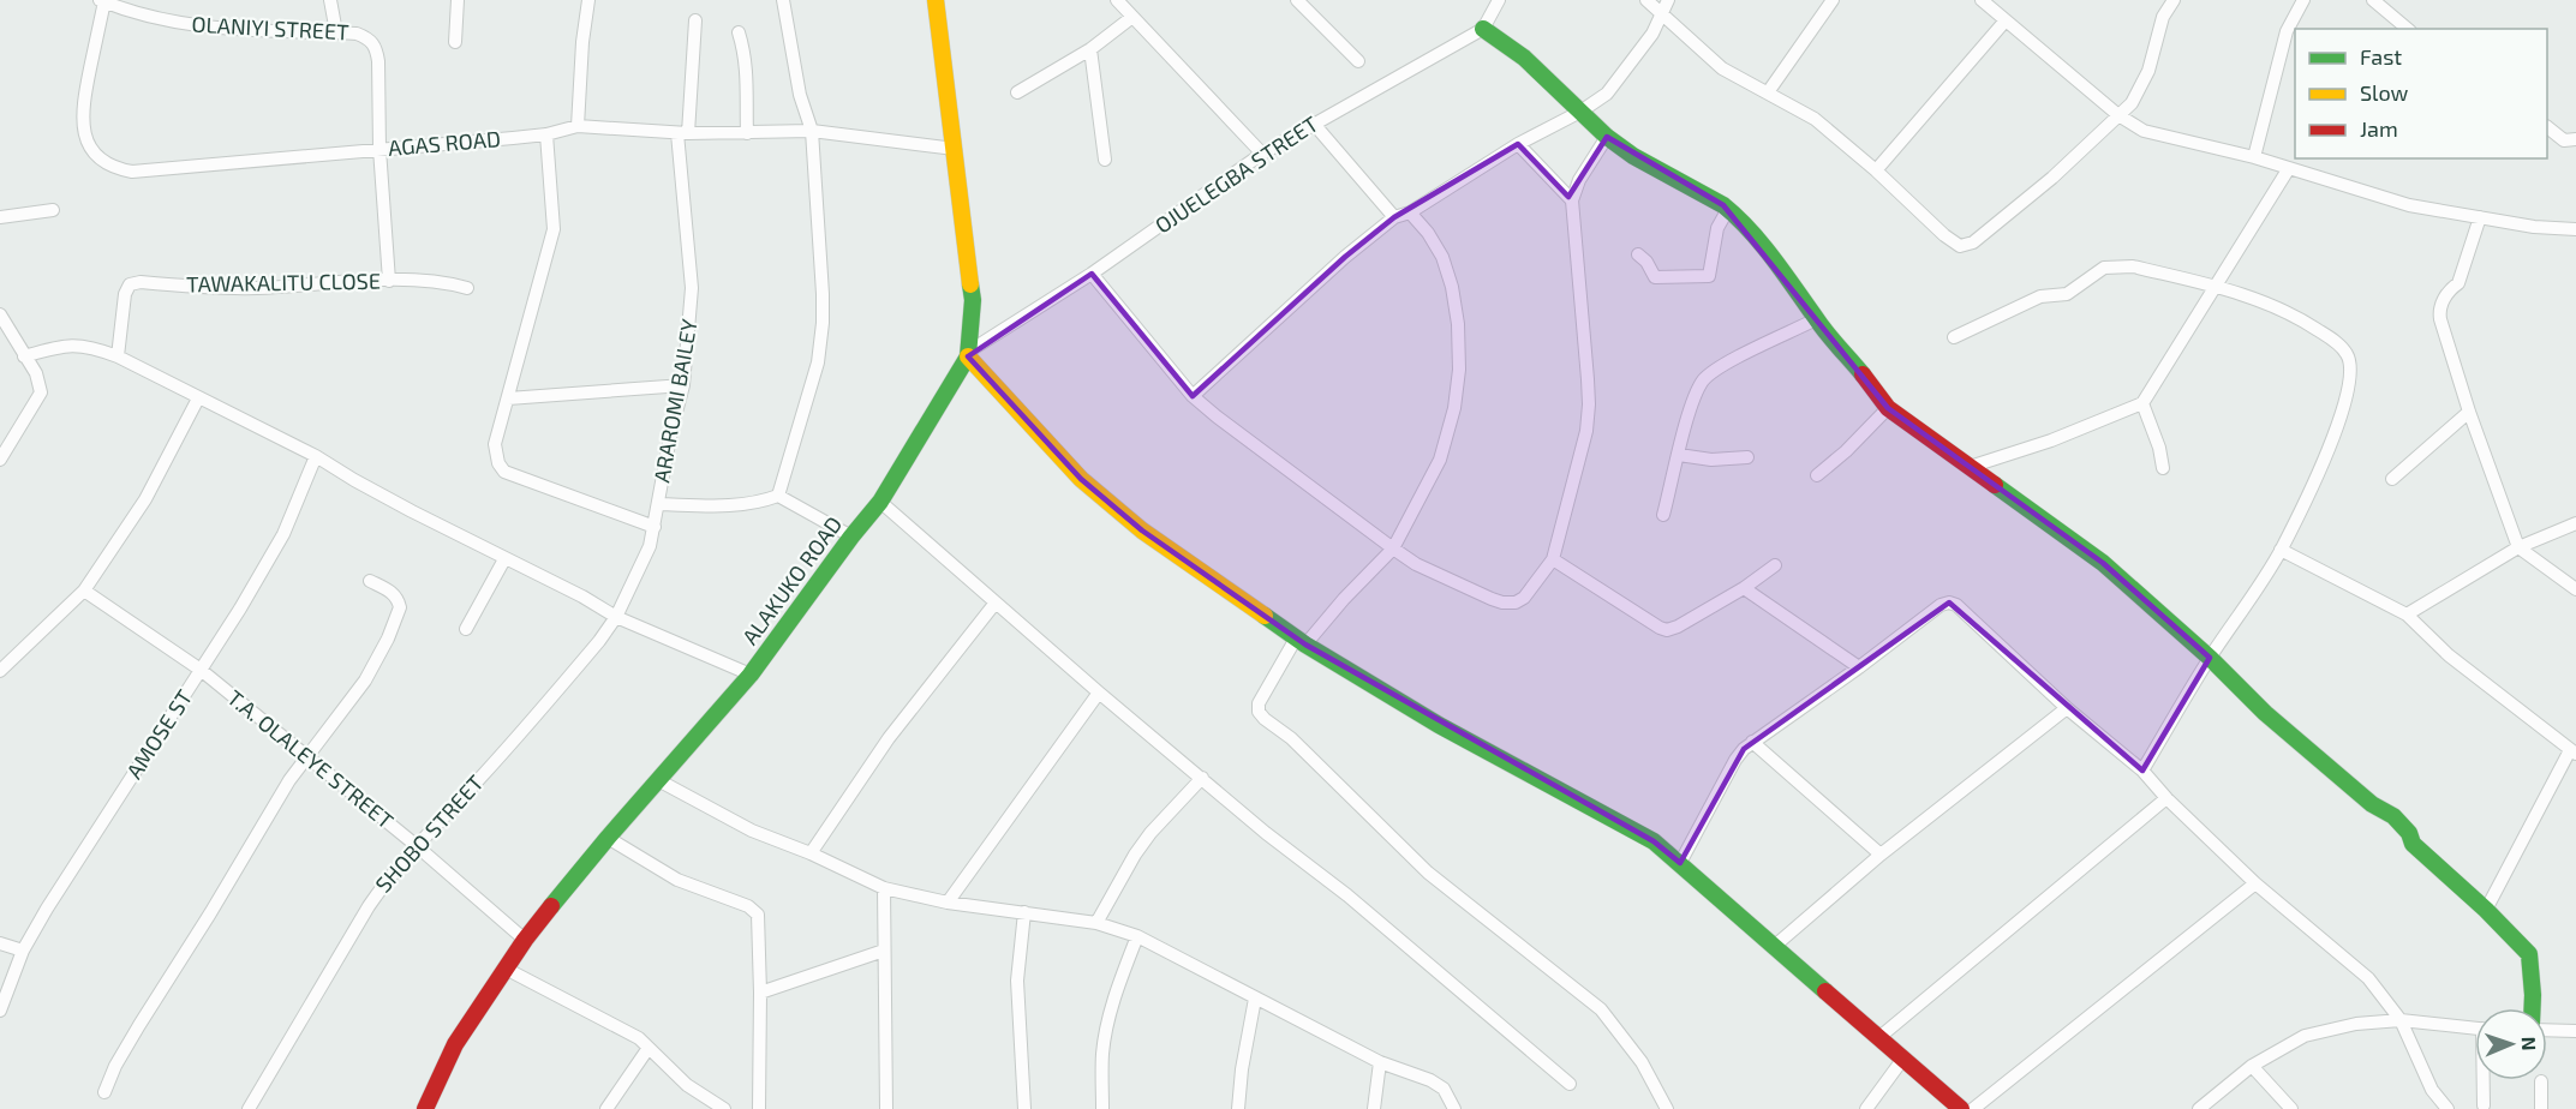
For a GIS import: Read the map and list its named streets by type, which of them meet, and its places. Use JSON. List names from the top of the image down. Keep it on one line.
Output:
{"streets":{"street":["OLANIYI STREET","AGAS ROAD","OJUELEGBA STREET","TAWAKALITU CLOSE","ARAROMI BAILEY","ALAKUKO ROAD","AMOSE ST","T.A. OLALEYE STREET","SHOBO STREET"]},"crossings":[["OLANIYI STREET","AGAS ROAD"],["OLANIYI STREET","TAWAKALITU CLOSE"],["AGAS ROAD","ARAROMI BAILEY"],["AGAS ROAD","ALAKUKO ROAD"],["OJUELEGBA STREET","ALAKUKO ROAD"],["ARAROMI BAILEY","SHOBO STREET"],["ALAKUKO ROAD","T.A. OLALEYE STREET"],["AMOSE ST","T.A. OLALEYE STREET"],["T.A. OLALEYE STREET","SHOBO STREET"]],"legend":["Fast","Slow","Jam"],"north":"right"}
